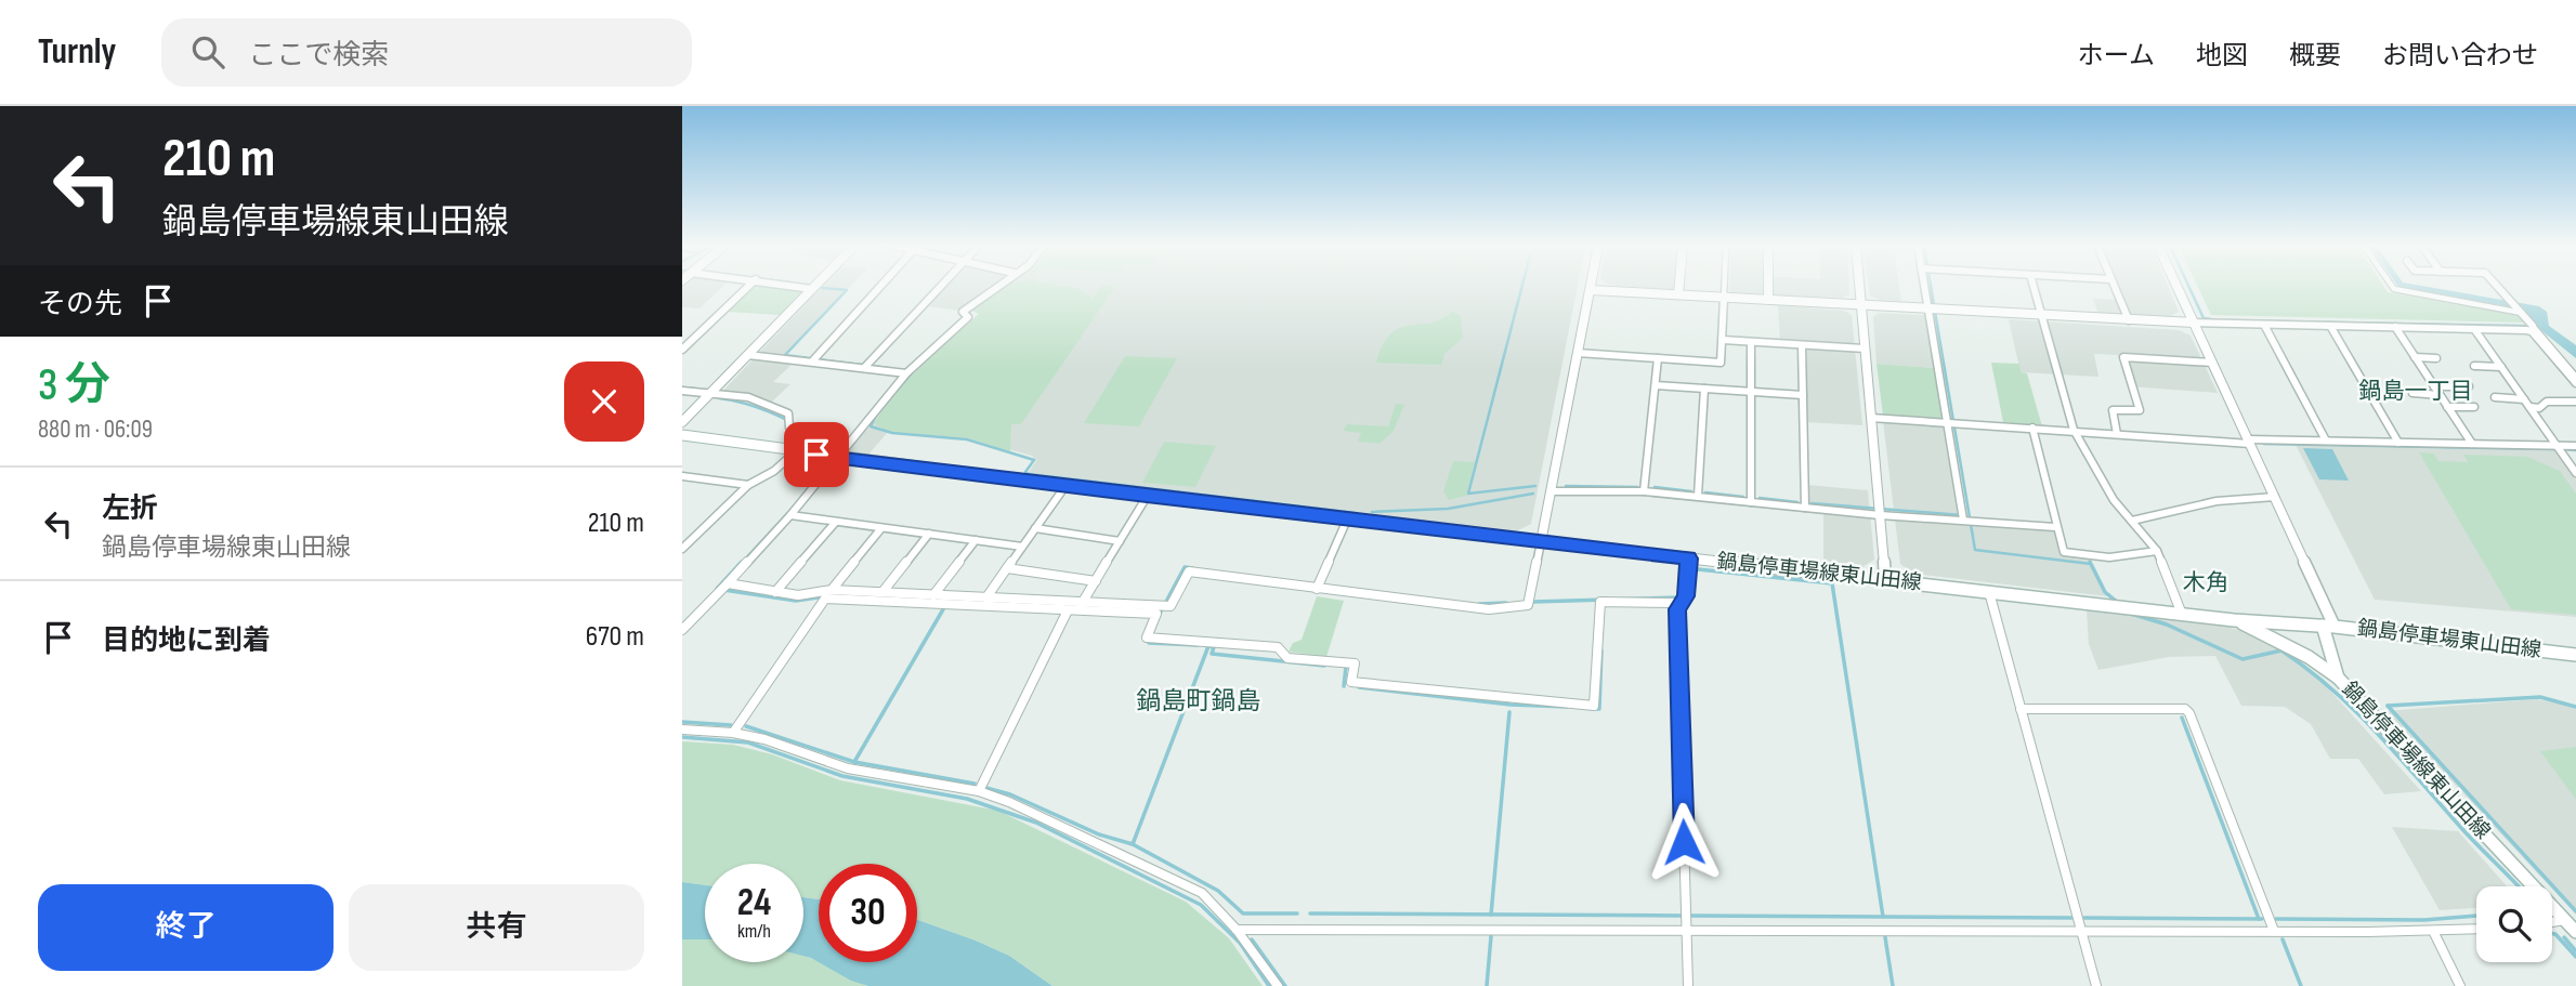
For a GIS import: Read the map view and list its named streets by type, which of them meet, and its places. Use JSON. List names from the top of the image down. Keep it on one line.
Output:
{"streets":{"main road":["鍋島停車場線東山田線","鍋島停車場東山田線"]},"crossings":[["鍋島停車場線東山田線","鍋島停車場東山田線"]],"districts":["鍋島一丁目","木角","鍋島町鍋島"],"page":{"header":"Turnly","search":"ここで検索","nav":["ホーム","地図","概要","お問い合わせ"],"turn":["210 m","鍋島停車場線東山田線"],"then":"その先","heading":["3 分","880 m · 06:09"],"list":[{"name":"左折","note":"鍋島停車場線東山田線","value":"210 m"},{"name":"目的地に到着","value":"670 m"}],"speed":"24 km/h","limit":"30","buttons":["終了","共有"]}}
